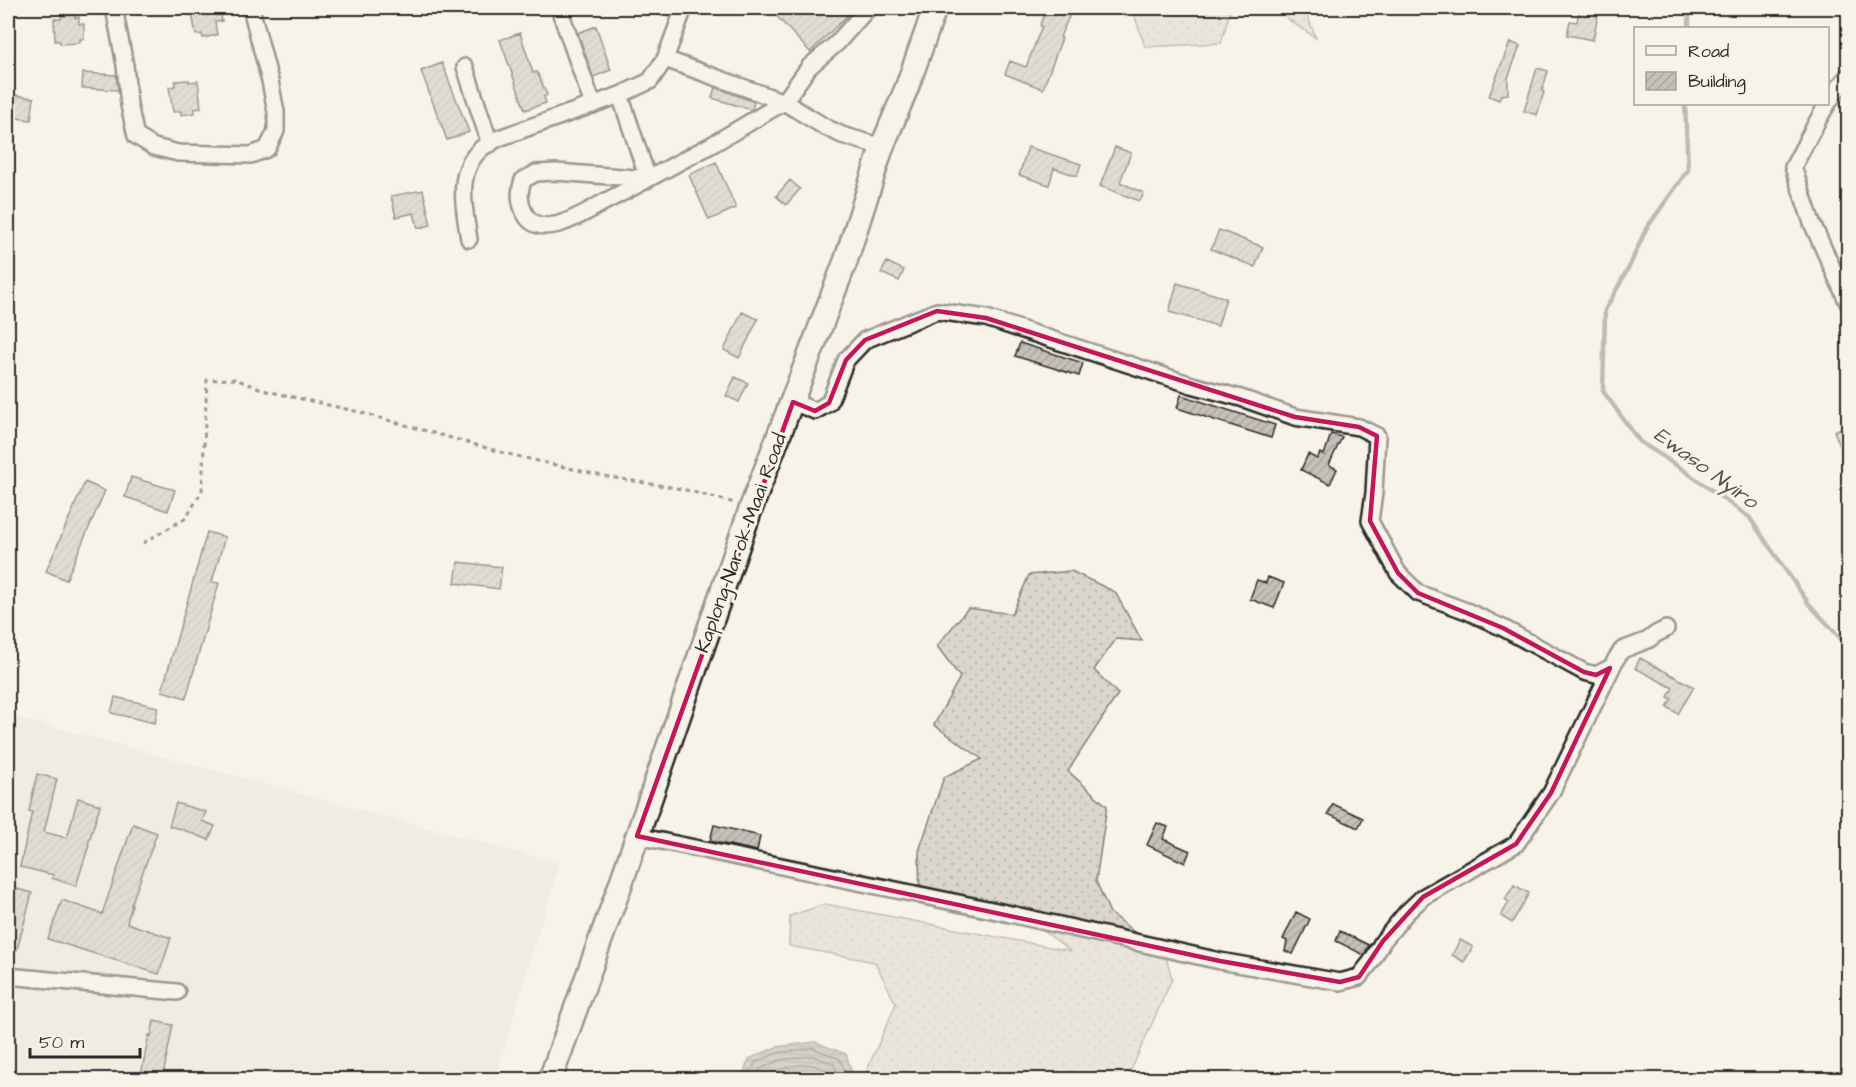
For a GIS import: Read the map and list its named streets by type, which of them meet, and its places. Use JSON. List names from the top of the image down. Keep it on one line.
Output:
{"streets":{"highway":["Kaplong-Narok-Maai Road"]},"water":["Ewaso Nyiro"],"legend":["Road","Building"],"scale_bar":"50 m"}
